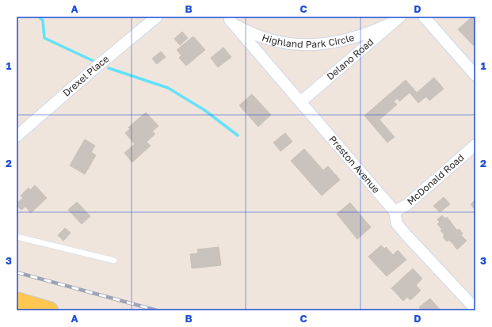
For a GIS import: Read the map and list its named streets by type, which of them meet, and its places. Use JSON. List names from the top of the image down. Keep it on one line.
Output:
{"streets":{"street":["Highland Park Circle","Delano Road","Drexel Place","Preston Avenue","McDonald Road"]},"crossings":[["Highland Park Circle","Delano Road"],["Highland Park Circle","Preston Avenue"],["Delano Road","Preston Avenue"],["Preston Avenue","McDonald Road"]],"grid":{"columns":["A","B","C","D"],"rows":["1","2","3"]}}
